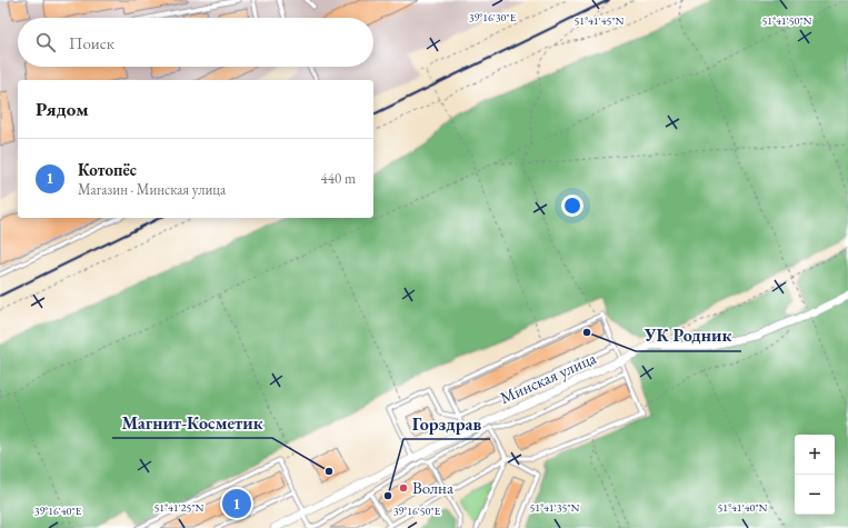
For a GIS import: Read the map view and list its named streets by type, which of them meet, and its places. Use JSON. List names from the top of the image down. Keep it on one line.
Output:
{"streets":{"street":["Минская улица"]},"places":["УК Родник","Магнит-Косметик","Волна","Горздрав"],"page":{"search":"Поиск","heading":"Рядом","list":[{"mark":"1","name":"Котопёс","note":"Магазин · Минская улица","value":"440 m"}],"map_buttons":["+","−"],"pins":"1"},"coordinates":["39°16'30\"E","51°41'50\"N","51°41'45\"N","51°41'25\"N","51°41'35\"N","51°41'40\"N","39°16'40\"E","39°16'50\"E"]}
